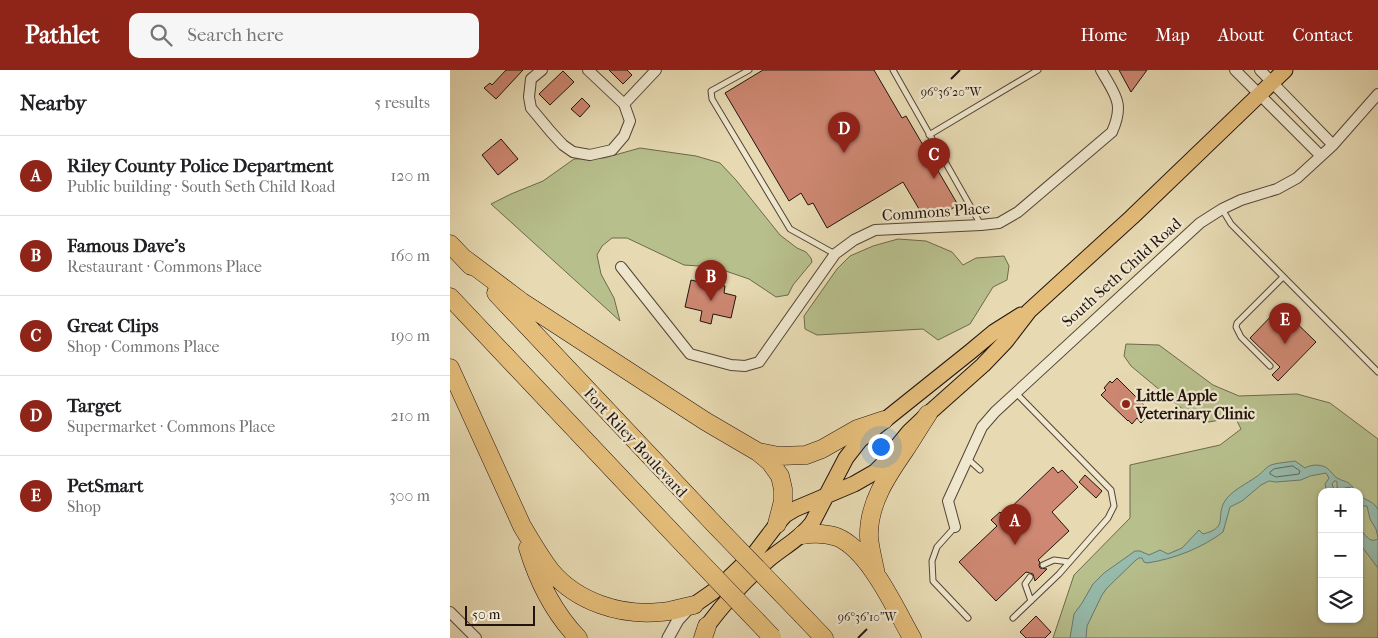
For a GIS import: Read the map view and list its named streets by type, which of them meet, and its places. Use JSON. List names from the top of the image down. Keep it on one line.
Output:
{"streets":{"highway":["Fort Riley Boulevard"],"main road":["South Seth Child Road"],"street":["Commons Place"]},"places":["Little Apple Veterinary Clinic"],"scale_bar":"50 m","page":{"header":"Pathlet","search":"Search here","nav":["Home","Map","About","Contact"],"heading":["Nearby","5 results"],"pins":["D","C","B","E","A"],"list":[{"mark":"A","name":"Riley County Police Department","note":"Public building · South Seth Child Road","value":"120 m"},{"mark":"B","name":"Famous Dave's","note":"Restaurant · Commons Place","value":"160 m"},{"mark":"C","name":"Great Clips","note":"Shop · Commons Place","value":"190 m"},{"mark":"D","name":"Target","note":"Supermarket · Commons Place","value":"210 m"},{"mark":"E","name":"PetSmart","note":"Shop","value":"300 m"}],"map_buttons":["+","−"],"scale":"50 m"},"coordinates":["96°36'20\"W","96°36'10\"W"]}
